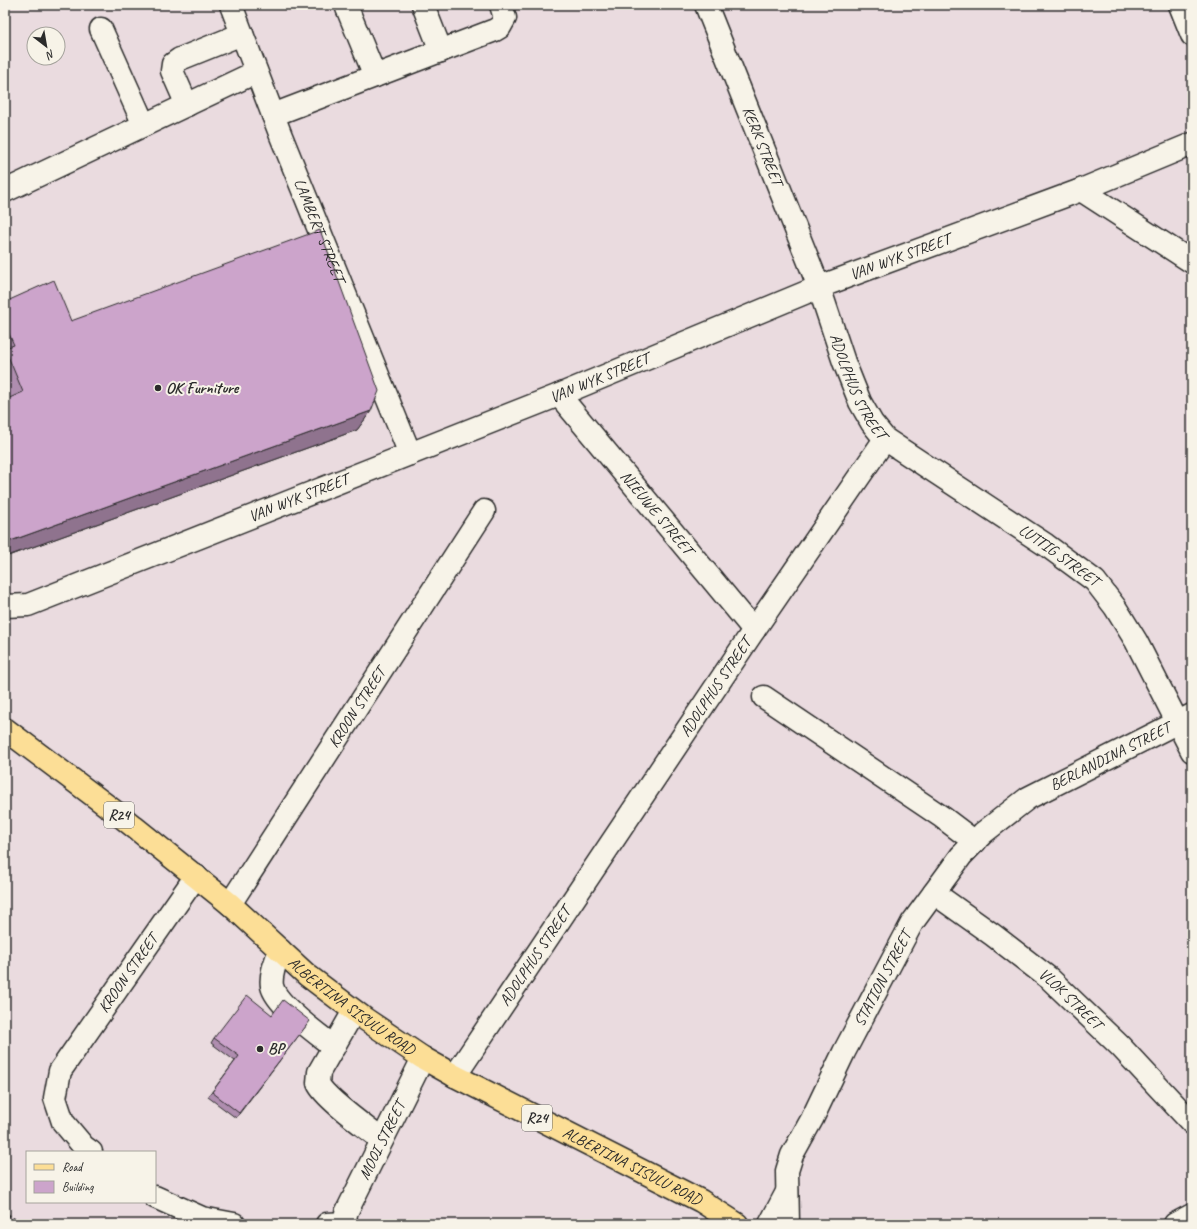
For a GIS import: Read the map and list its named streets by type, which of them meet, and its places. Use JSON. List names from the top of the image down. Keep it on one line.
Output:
{"streets":{"main road":["R24","ALBERTINA SISULU ROAD"],"street":["KERK STREET","LAMBERT STREET","VAN WYK STREET","ADOLPHUS STREET","NIEUWE STREET","LUTTIG STREET","KROON STREET","BERLANDINA STREET","STATION STREET","VLOK STREET","MOOI STREET"]},"crossings":[["KERK STREET","VAN WYK STREET"],["KERK STREET","ADOLPHUS STREET"],["LAMBERT STREET","VAN WYK STREET"],["VAN WYK STREET","ADOLPHUS STREET"],["VAN WYK STREET","NIEUWE STREET"],["ADOLPHUS STREET","NIEUWE STREET"],["ADOLPHUS STREET","LUTTIG STREET"],["ADOLPHUS STREET","ALBERTINA SISULU ROAD"],["LUTTIG STREET","BERLANDINA STREET"],["KROON STREET","ALBERTINA SISULU ROAD"],["BERLANDINA STREET","STATION STREET"],["STATION STREET","VLOK STREET"],["ALBERTINA SISULU ROAD","MOOI STREET"]],"places":["OK Furniture","BP"],"legend":["Road","Building"],"north":"bottom right"}
